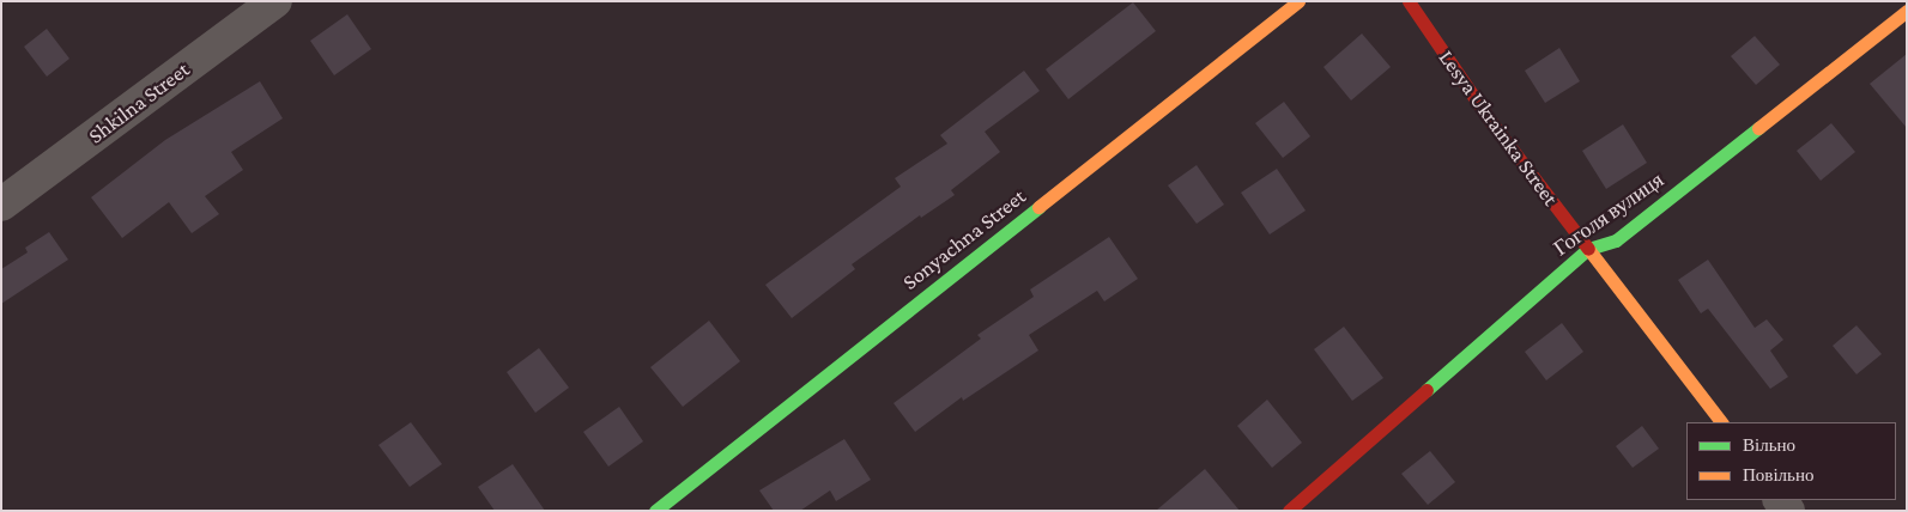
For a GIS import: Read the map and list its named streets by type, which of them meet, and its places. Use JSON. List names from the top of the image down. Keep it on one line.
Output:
{"streets":{"street":["Shkilna Street","Lesya Ukrainka Street","Гоголя вулиця","Sonyachna Street"]},"crossings":[["Lesya Ukrainka Street","Гоголя вулиця"]],"legend":["Вільно","Повільно"]}
